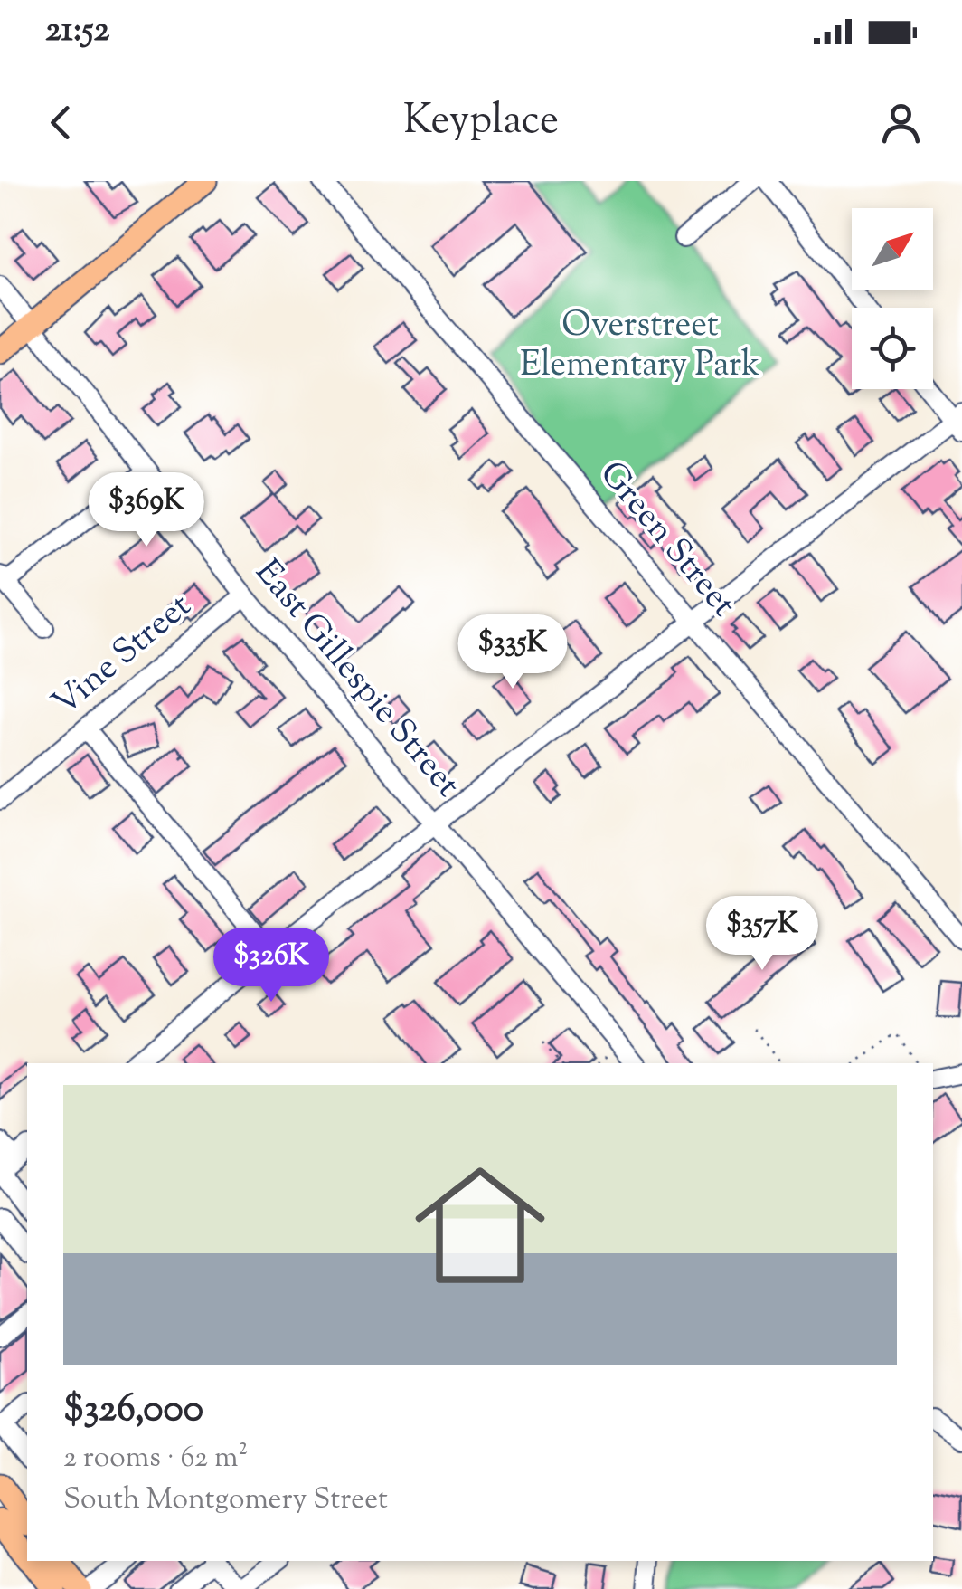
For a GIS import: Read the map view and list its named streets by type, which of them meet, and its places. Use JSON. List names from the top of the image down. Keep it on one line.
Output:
{"streets":{"street":["Green Street","Vine Street","East Gillespie Street"]},"crossings":[["Vine Street","East Gillespie Street"]],"parks":["Overstreet Elementary Park"],"north":"top right","page":{"status":"21:52","header":"Keyplace","price":["$369K","$335K","$357K","$326K"],"list":[{"name":"$326,000","note":"2 rooms · 62 m² · South Montgomery Street"}]}}
